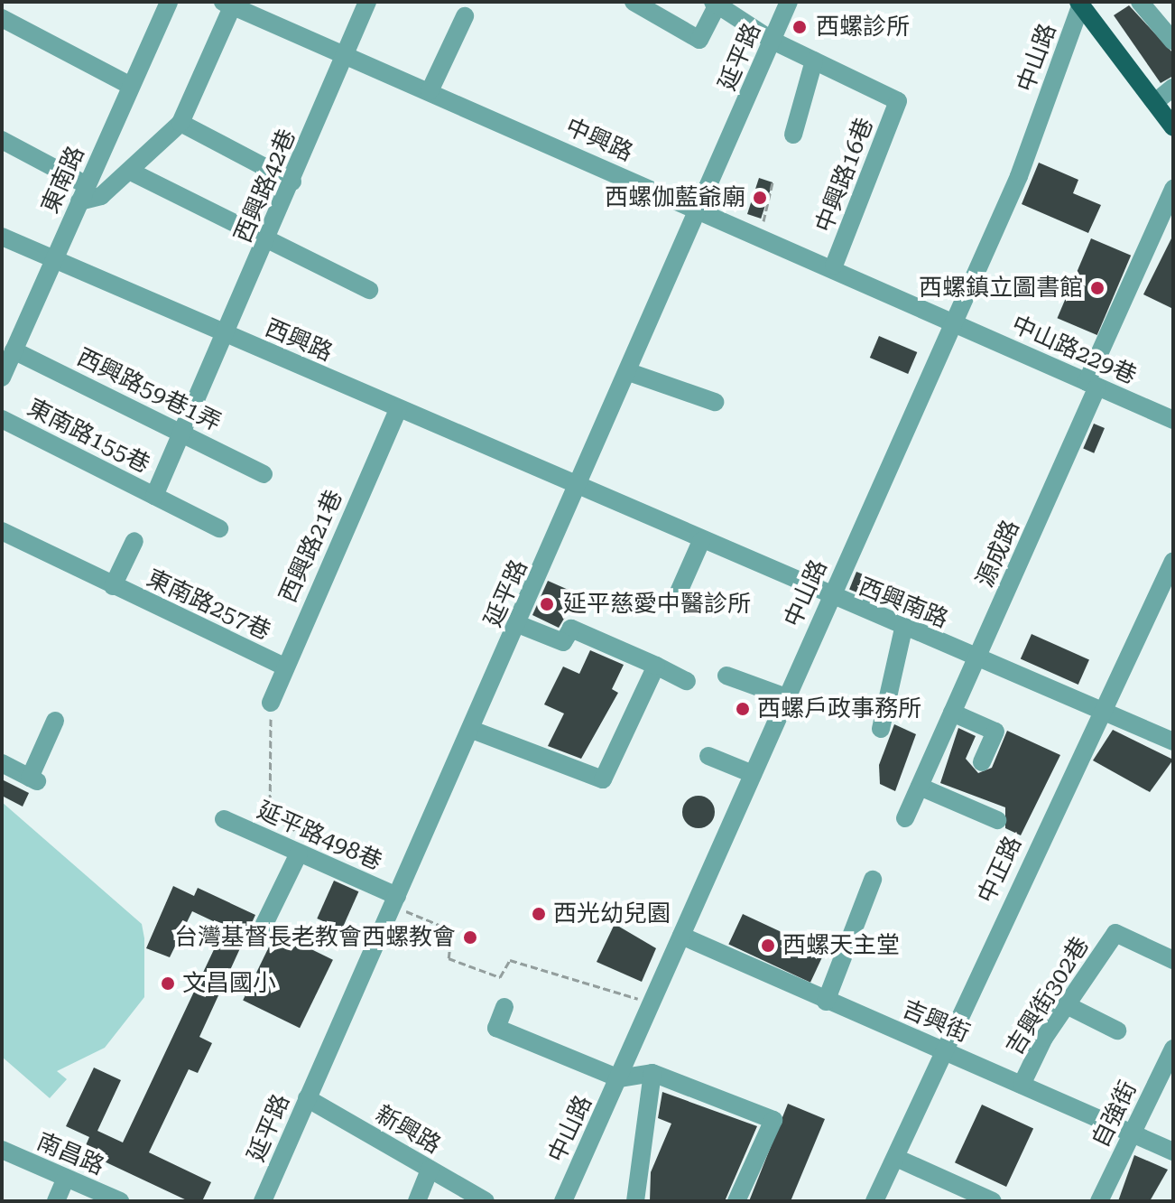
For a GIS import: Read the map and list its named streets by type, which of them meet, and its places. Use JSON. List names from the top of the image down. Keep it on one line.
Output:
{"streets":{"street":["延平路","中山路","中興路","中興路16巷","東南路","西興路42巷","西興路","中山路229巷","西興路59巷1弄","東南路155巷","西興路21巷","源成路","西興南路","東南路257巷","延平路498巷","中正路","吉興街302巷","吉興街","自強街","新興路","南昌路"]},"crossings":[["延平路","中興路"],["延平路","西興路"],["延平路","西興南路"],["延平路","延平路498巷"],["延平路","新興路"],["中山路","中興路"],["中山路","中山路229巷"],["中山路","西興南路"],["中山路","吉興街"],["中興路","中興路16巷"],["中興路","西興路42巷"],["中興路","中山路229巷"],["東南路","西興路"],["東南路","西興路59巷1弄"],["西興路42巷","西興路"],["西興路42巷","西興路59巷1弄"],["西興路42巷","東南路155巷"],["西興路","西興路21巷"],["西興路","西興南路"],["中山路229巷","源成路"],["西興路59巷1弄","東南路155巷"],["西興路21巷","東南路257巷"],["源成路","西興南路"],["西興南路","中正路"],["中正路","吉興街"],["吉興街302巷","吉興街"],["吉興街","自強街"]],"places":["西螺診所","西螺伽藍爺廟","西螺鎮立圖書館","延平慈愛中醫診所","西螺戶政事務所","西光幼兒園","台灣基督長老教會西螺教會","西螺天主堂","文昌國小"]}
